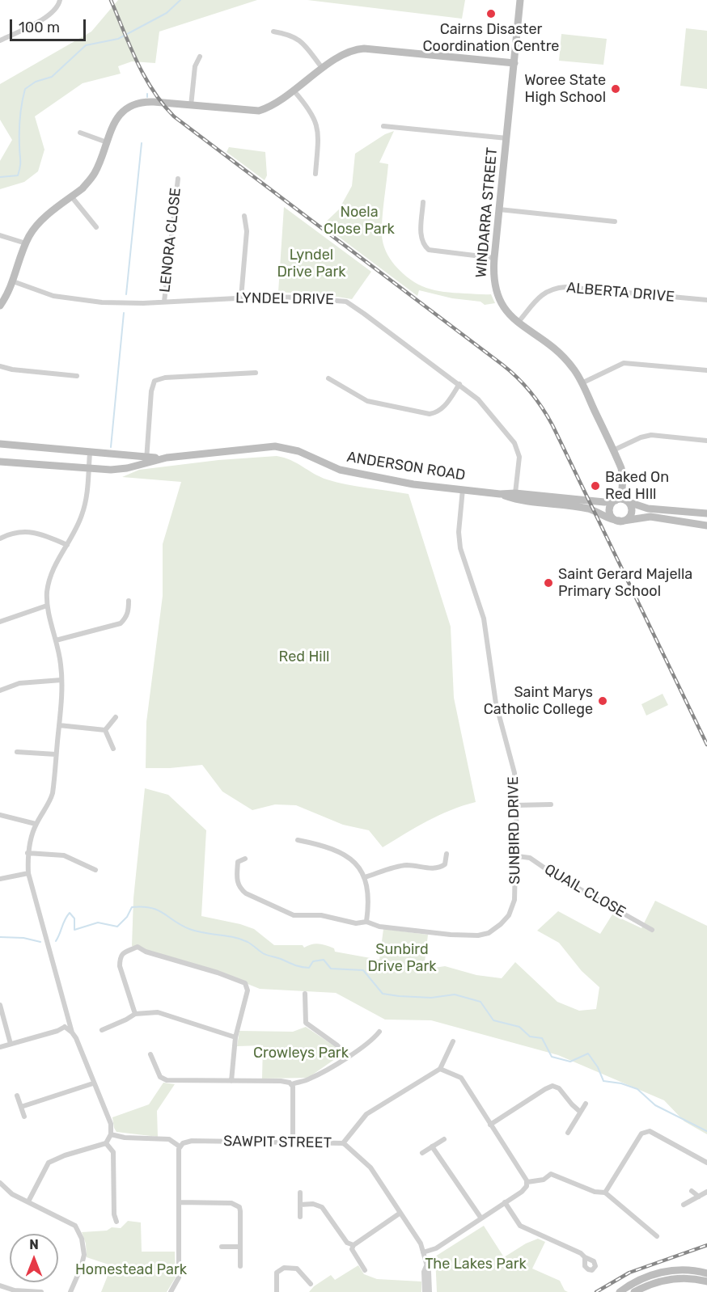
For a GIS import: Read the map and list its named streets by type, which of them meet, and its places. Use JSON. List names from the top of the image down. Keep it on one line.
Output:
{"streets":{"street":["WINDARRA STREET","LENORA CLOSE","ALBERTA DRIVE","LYNDEL DRIVE","ANDERSON ROAD","SUNBIRD DRIVE","QUAIL CLOSE","SAWPIT STREET"]},"crossings":[["WINDARRA STREET","ALBERTA DRIVE"],["WINDARRA STREET","ANDERSON ROAD"],["LENORA CLOSE","LYNDEL DRIVE"],["LYNDEL DRIVE","ANDERSON ROAD"],["ANDERSON ROAD","SUNBIRD DRIVE"],["SUNBIRD DRIVE","QUAIL CLOSE"]],"parks":["Noela Close Park","Lyndel Drive Park","Red Hill","Sunbird Drive Park","Crowleys Park","The Lakes Park","Homestead Park"],"places":["Cairns Disaster Coordination Centre","Woree State High School","Baked On Red HIll","Saint Gerard Majella Primary School","Saint Marys Catholic College"],"scale_bar":"100 m","north":"top"}
